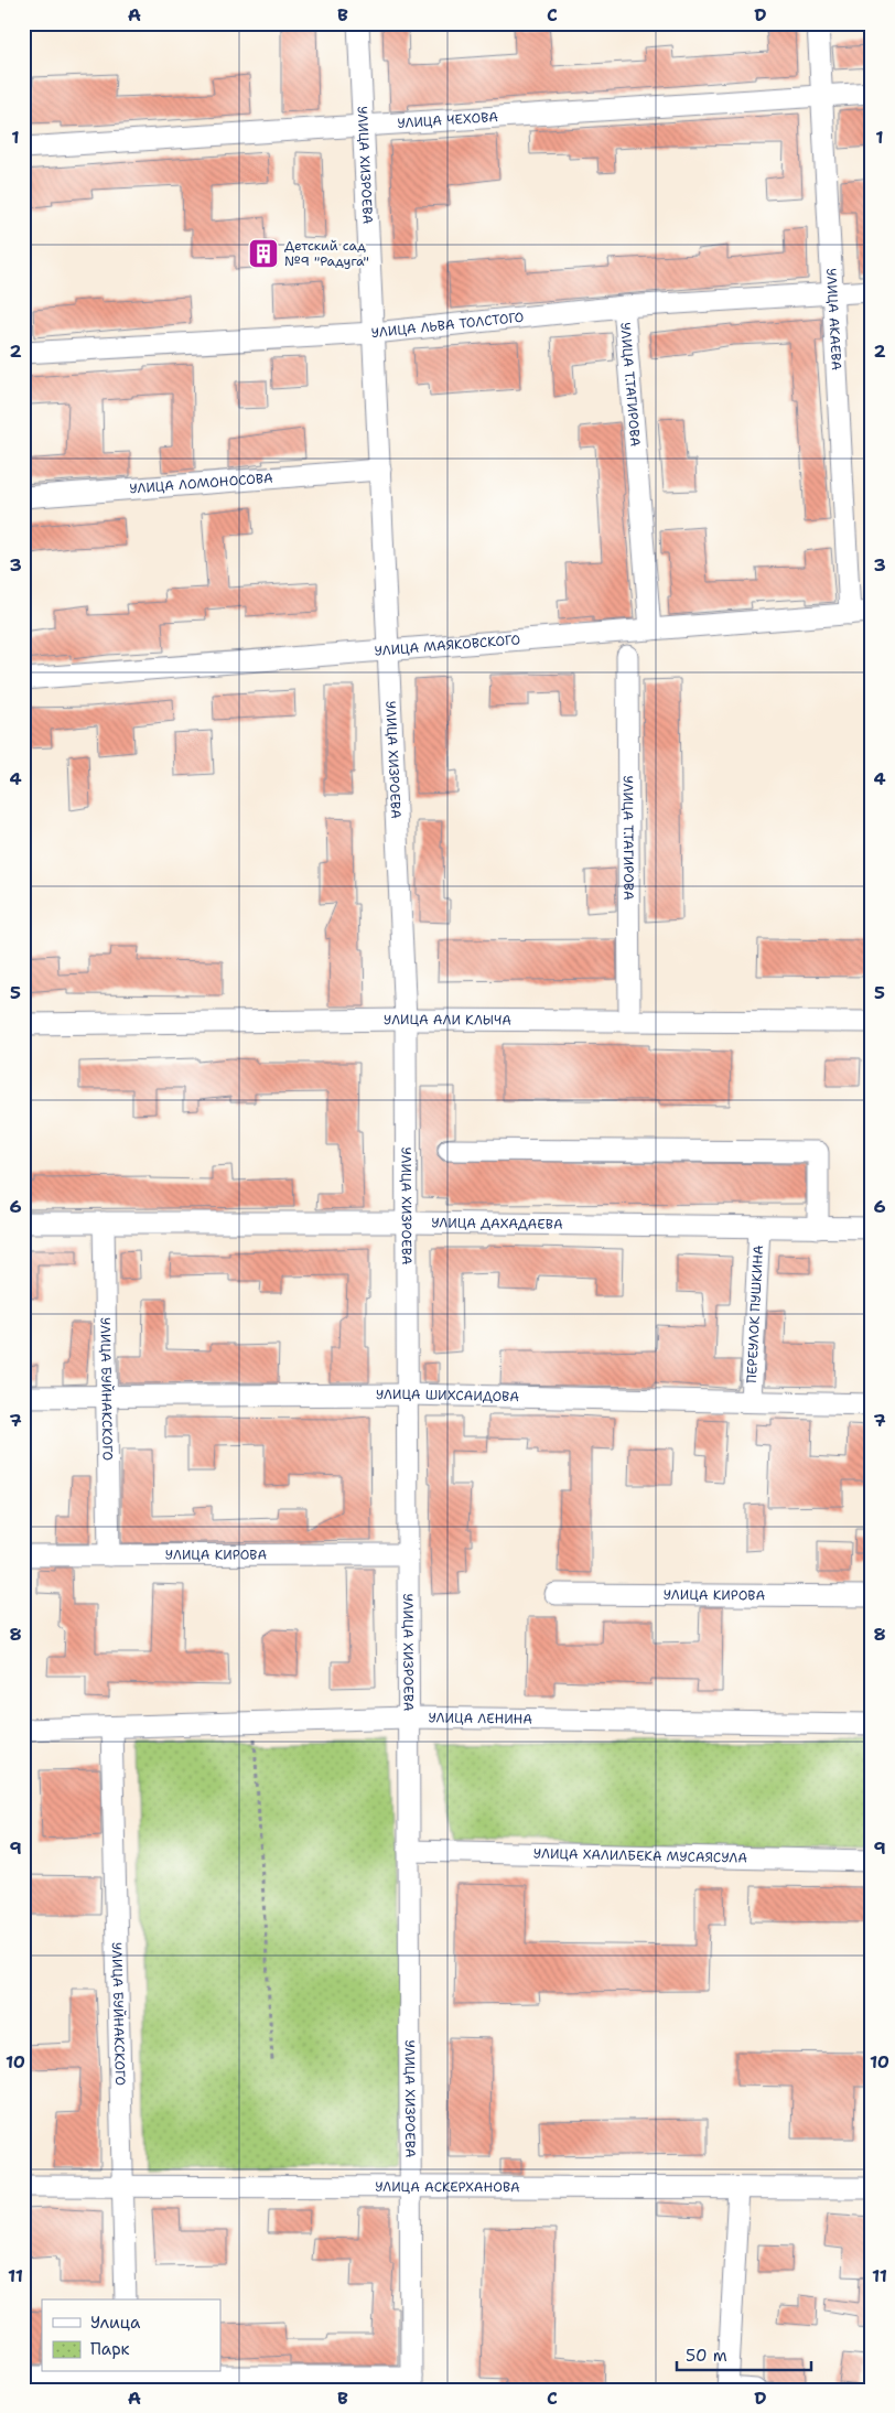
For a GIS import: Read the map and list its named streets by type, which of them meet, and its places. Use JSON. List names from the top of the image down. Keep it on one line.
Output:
{"streets":{"street":["УЛИЦА ЧЕХОВА","УЛИЦА ХИЗРОЕВА","УЛИЦА АКАЕВА","УЛИЦА ЛЬВА ТОЛСТОГО","УЛИЦА Т.ТАГИРОВА","УЛИЦА ЛОМОНОСОВА","УЛИЦА МАЯКОВСКОГО","УЛИЦА АЛИ КЛЫЧА","УЛИЦА ДАХАДАЕВА","ПЕРЕУЛОК ПУШКИНА","УЛИЦА БУЙНАКСКОГО","УЛИЦА ШИХСАИДОВА","УЛИЦА КИРОВА","УЛИЦА ЛЕНИНА","УЛИЦА ХАЛИЛБЕКА МУСАЯСУЛА","УЛИЦА АСКЕРХАНОВА"]},"crossings":[["УЛИЦА ЧЕХОВА","УЛИЦА ХИЗРОЕВА"],["УЛИЦА ЧЕХОВА","УЛИЦА АКАЕВА"],["УЛИЦА ХИЗРОЕВА","УЛИЦА ЛЬВА ТОЛСТОГО"],["УЛИЦА ХИЗРОЕВА","УЛИЦА ЛОМОНОСОВА"],["УЛИЦА ХИЗРОЕВА","УЛИЦА МАЯКОВСКОГО"],["УЛИЦА ХИЗРОЕВА","УЛИЦА АЛИ КЛЫЧА"],["УЛИЦА ХИЗРОЕВА","УЛИЦА ДАХАДАЕВА"],["УЛИЦА ХИЗРОЕВА","УЛИЦА ШИХСАИДОВА"],["УЛИЦА ХИЗРОЕВА","УЛИЦА КИРОВА"],["УЛИЦА ХИЗРОЕВА","УЛИЦА ЛЕНИНА"],["УЛИЦА ХИЗРОЕВА","УЛИЦА ХАЛИЛБЕКА МУСАЯСУЛА"],["УЛИЦА ХИЗРОЕВА","УЛИЦА АСКЕРХАНОВА"],["УЛИЦА АКАЕВА","УЛИЦА ЛЬВА ТОЛСТОГО"],["УЛИЦА АКАЕВА","УЛИЦА МАЯКОВСКОГО"],["УЛИЦА ЛЬВА ТОЛСТОГО","УЛИЦА Т.ТАГИРОВА"],["УЛИЦА Т.ТАГИРОВА","УЛИЦА МАЯКОВСКОГО"],["УЛИЦА Т.ТАГИРОВА","УЛИЦА АЛИ КЛЫЧА"],["УЛИЦА ДАХАДАЕВА","ПЕРЕУЛОК ПУШКИНА"],["УЛИЦА ДАХАДАЕВА","УЛИЦА БУЙНАКСКОГО"],["ПЕРЕУЛОК ПУШКИНА","УЛИЦА ШИХСАИДОВА"],["УЛИЦА БУЙНАКСКОГО","УЛИЦА ШИХСАИДОВА"],["УЛИЦА БУЙНАКСКОГО","УЛИЦА КИРОВА"],["УЛИЦА БУЙНАКСКОГО","УЛИЦА ЛЕНИНА"],["УЛИЦА БУЙНАКСКОГО","УЛИЦА АСКЕРХАНОВА"]],"places":{"building":["Детский сад №9 \"Радуга\""]},"legend":["Улица","Парк"],"scale_bar":"50 m","grid":{"columns":["A","B","C","D"],"rows":["1","2","3","4","5","6","7","8","9","10","11"]}}
